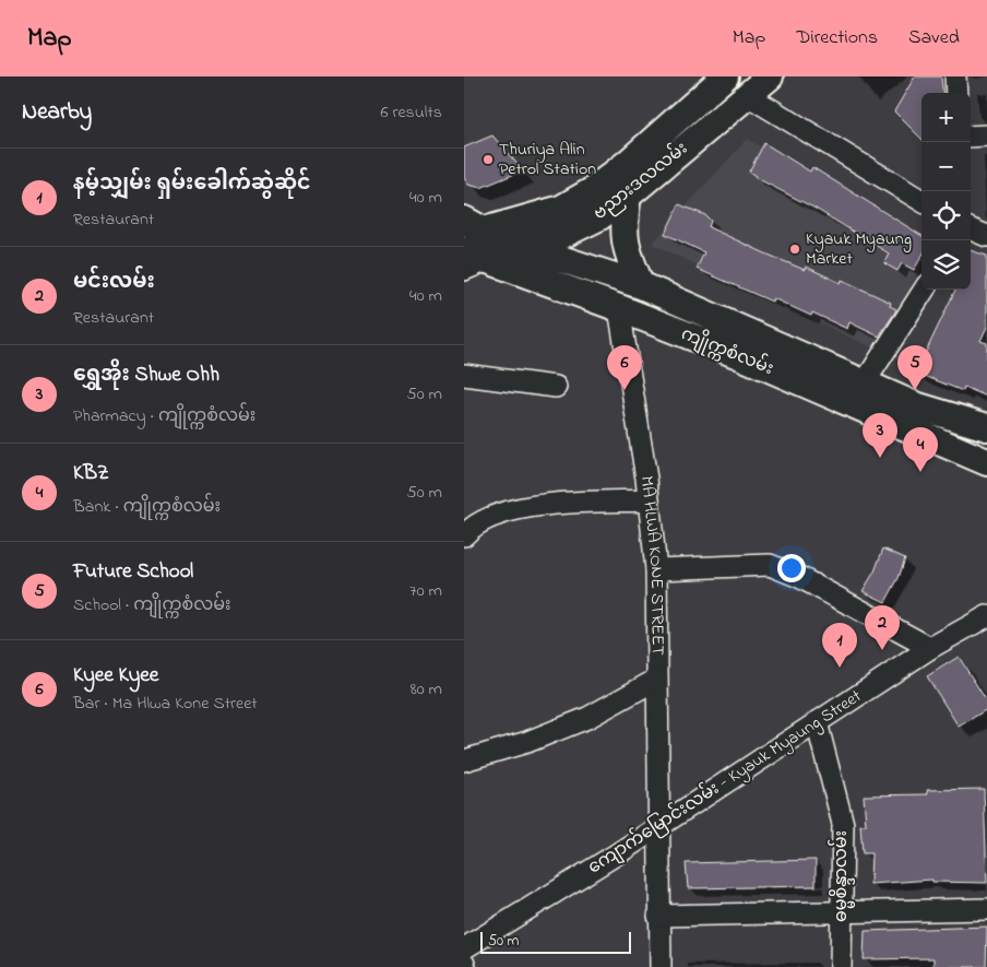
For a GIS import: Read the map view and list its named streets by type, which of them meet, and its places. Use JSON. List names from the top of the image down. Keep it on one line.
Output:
{"streets":{"main road":["ဗညားဒလလမ်း","ကျိုက္ကစံလမ်း"],"street":["MA HLWA KONE STREET","ကျောက်မြောင်းလမ်း - Kyauk Myaung Street","ဓမ္မစိန္ဒာလမ်း"]},"crossings":[["ဗညားဒလလမ်း","ကျိုက္ကစံလမ်း"],["ကျိုက္ကစံလမ်း","MA HLWA KONE STREET"],["MA HLWA KONE STREET","ကျောက်မြောင်းလမ်း - Kyauk Myaung Street"],["ကျောက်မြောင်းလမ်း - Kyauk Myaung Street","ဓမ္မစိန္ဒာလမ်း"]],"places":["Thuriya Alin Petrol Station","Kyauk Myaung Market"],"scale_bar":"50 m","page":{"header":"Map","nav":["Map","Directions","Saved"],"heading":["Nearby","6 results"],"map_buttons":["+","−"],"list":[{"mark":"1","name":"နမ့်သျှမ်း ရှမ်းခေါက်ဆွဲဆိုင်","note":"Restaurant","value":"40 m"},{"mark":"2","name":"မင်းလမ်း","note":"Restaurant","value":"40 m"},{"mark":"3","name":"ရွှေအိုး Shwe Ohh","note":"Pharmacy · ကျိုက္ကစံလမ်း","value":"50 m"},{"mark":"4","name":"KBZ","note":"Bank · ကျိုက္ကစံလမ်း","value":"50 m"},{"mark":"5","name":"Future School","note":"School · ကျိုက္ကစံလမ်း","value":"70 m"},{"mark":"6","name":"Kyee Kyee","note":"Bar · Ma Hlwa Kone Street","value":"80 m"}],"pins":["5","6","3","4","2","1"],"scale":"50 m"}}
